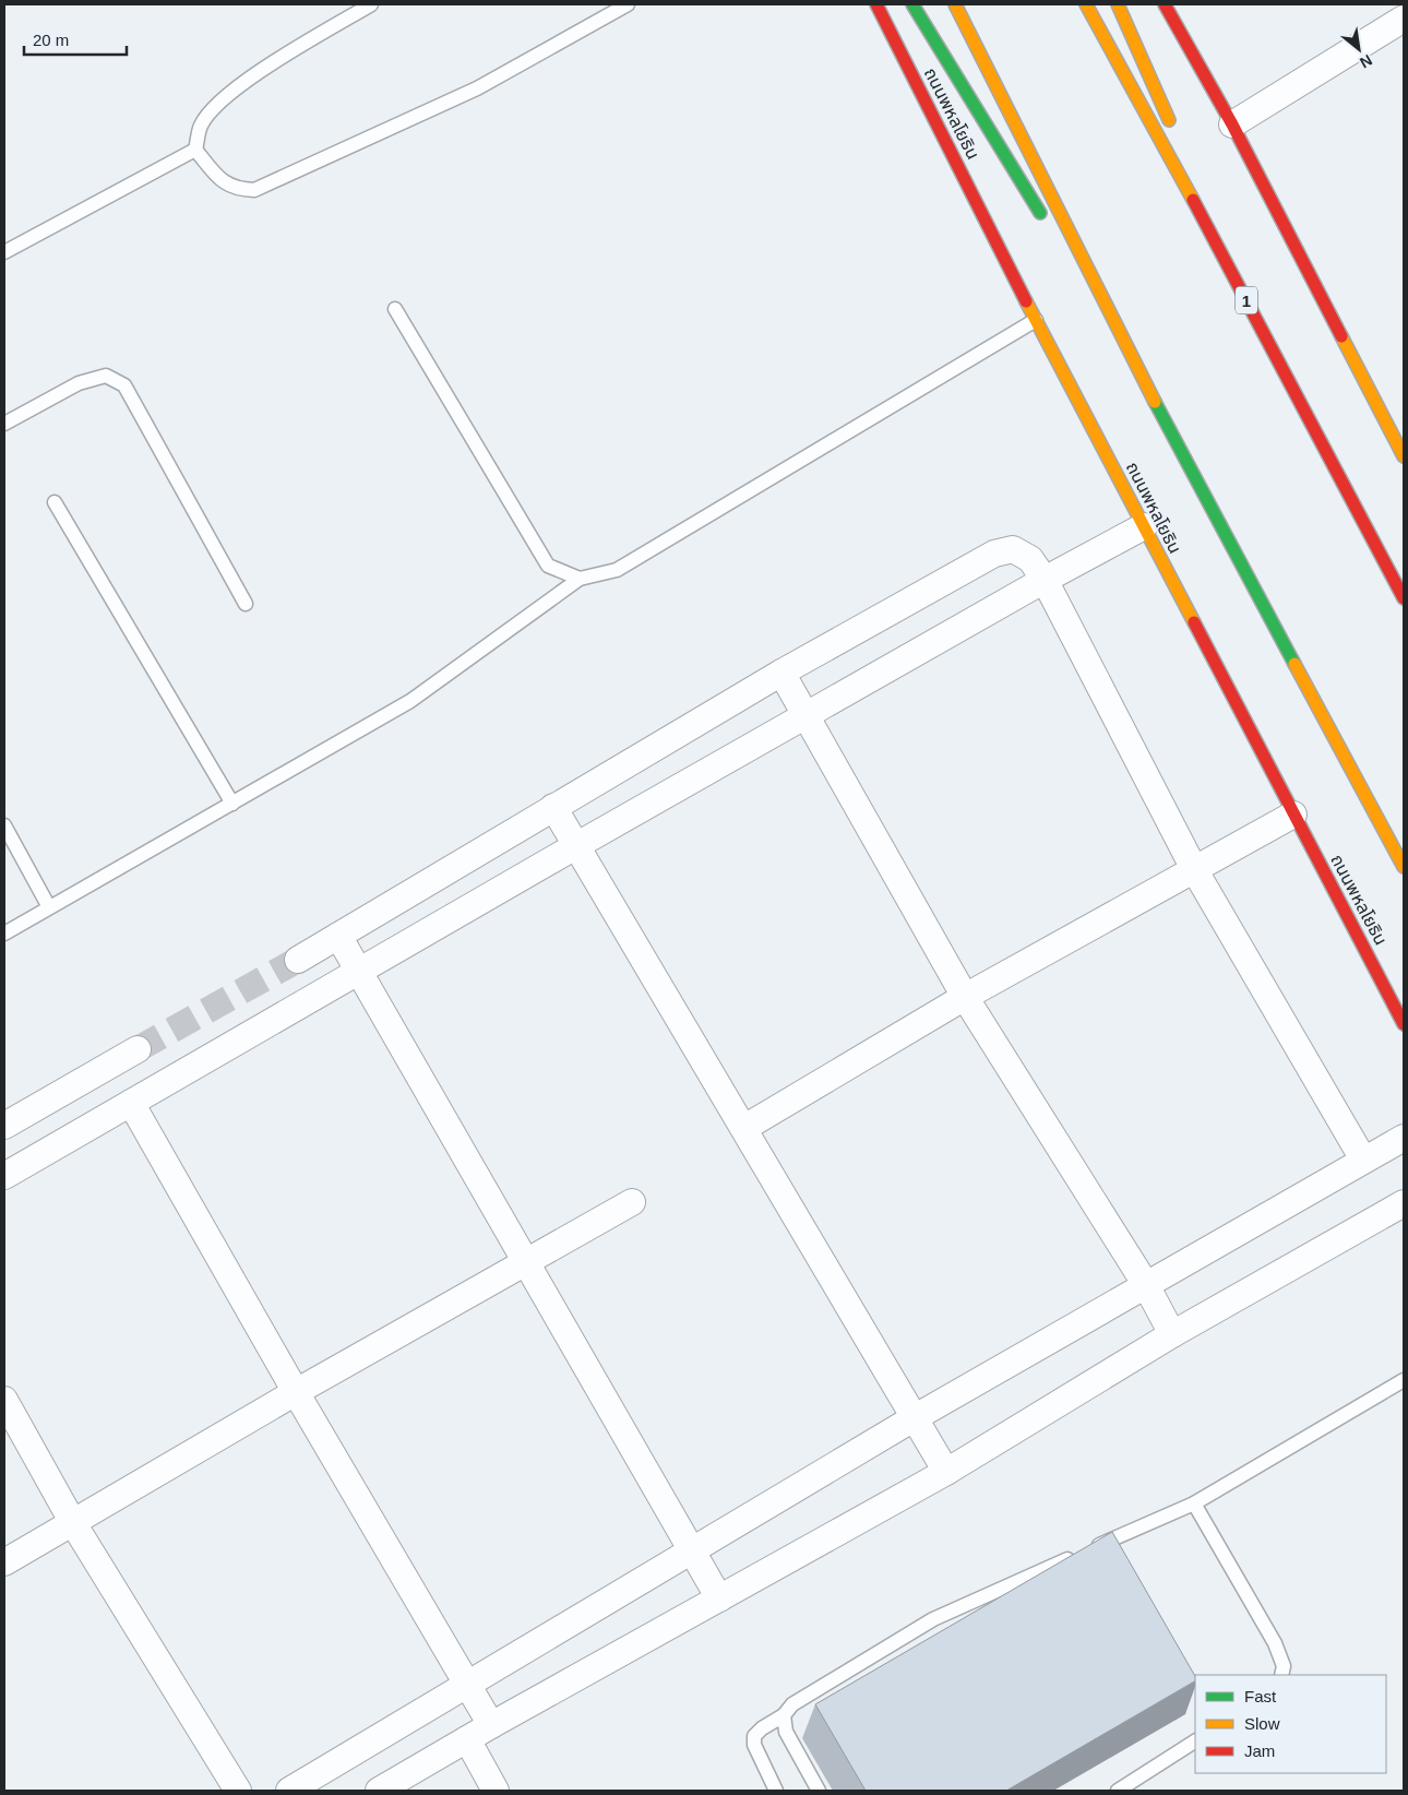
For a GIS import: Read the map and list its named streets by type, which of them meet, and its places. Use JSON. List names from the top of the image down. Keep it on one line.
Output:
{"streets":{"main road":["ถนนพหลโยธิน","1"]},"legend":["Fast","Slow","Jam"],"scale_bar":"20 m","north":"bottom right"}
